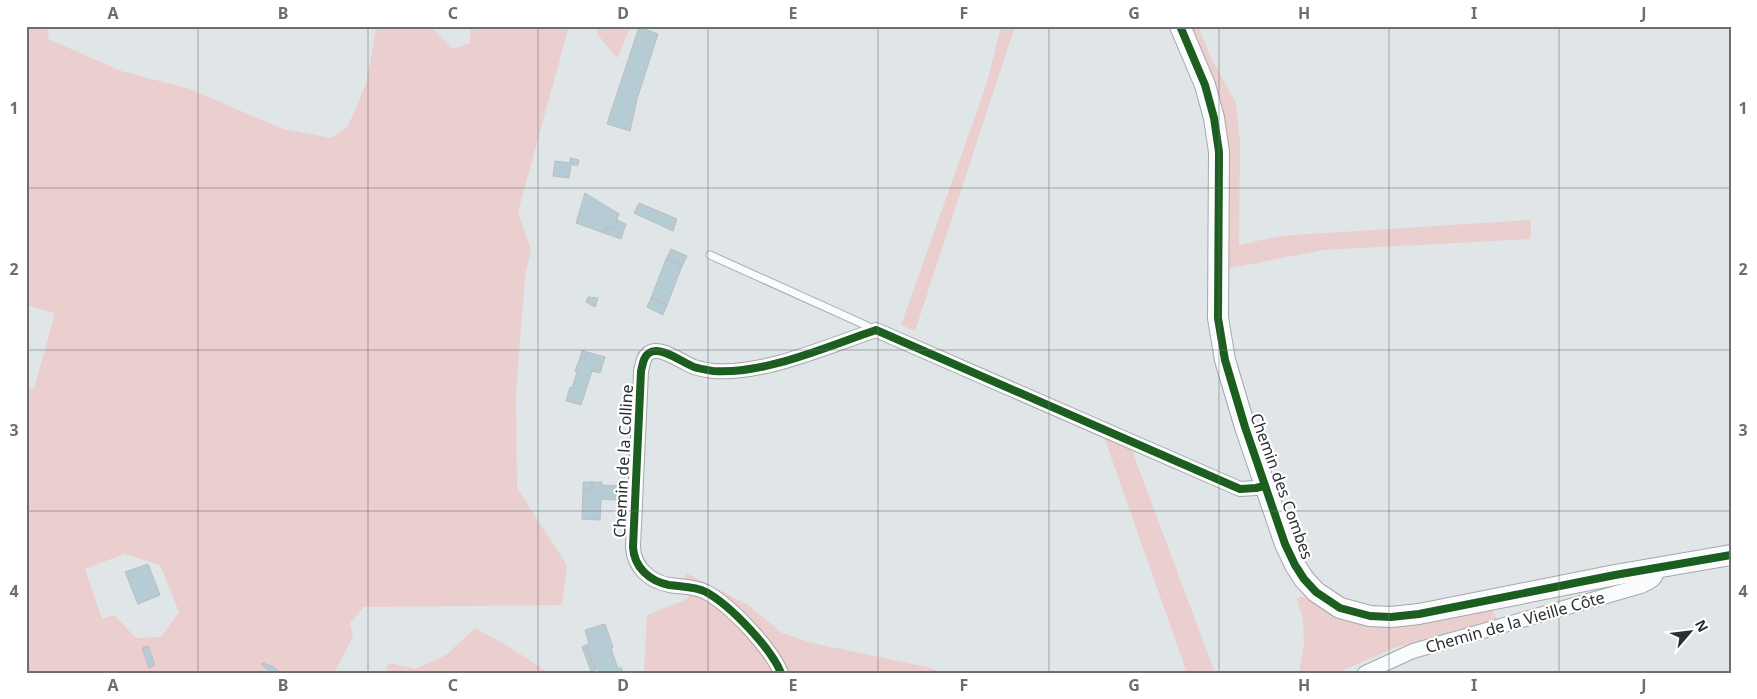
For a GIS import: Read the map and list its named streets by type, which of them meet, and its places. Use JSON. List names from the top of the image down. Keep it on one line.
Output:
{"streets":{"street":["Chemin de la Colline","Chemin des Combes","Chemin de la Vieille Côte"]},"crossings":[["Chemin des Combes","Chemin de la Vieille Côte"]],"north":"top right","grid":{"columns":["A","B","C","D","E","F","G","H","I","J"],"rows":["1","2","3","4"]}}
